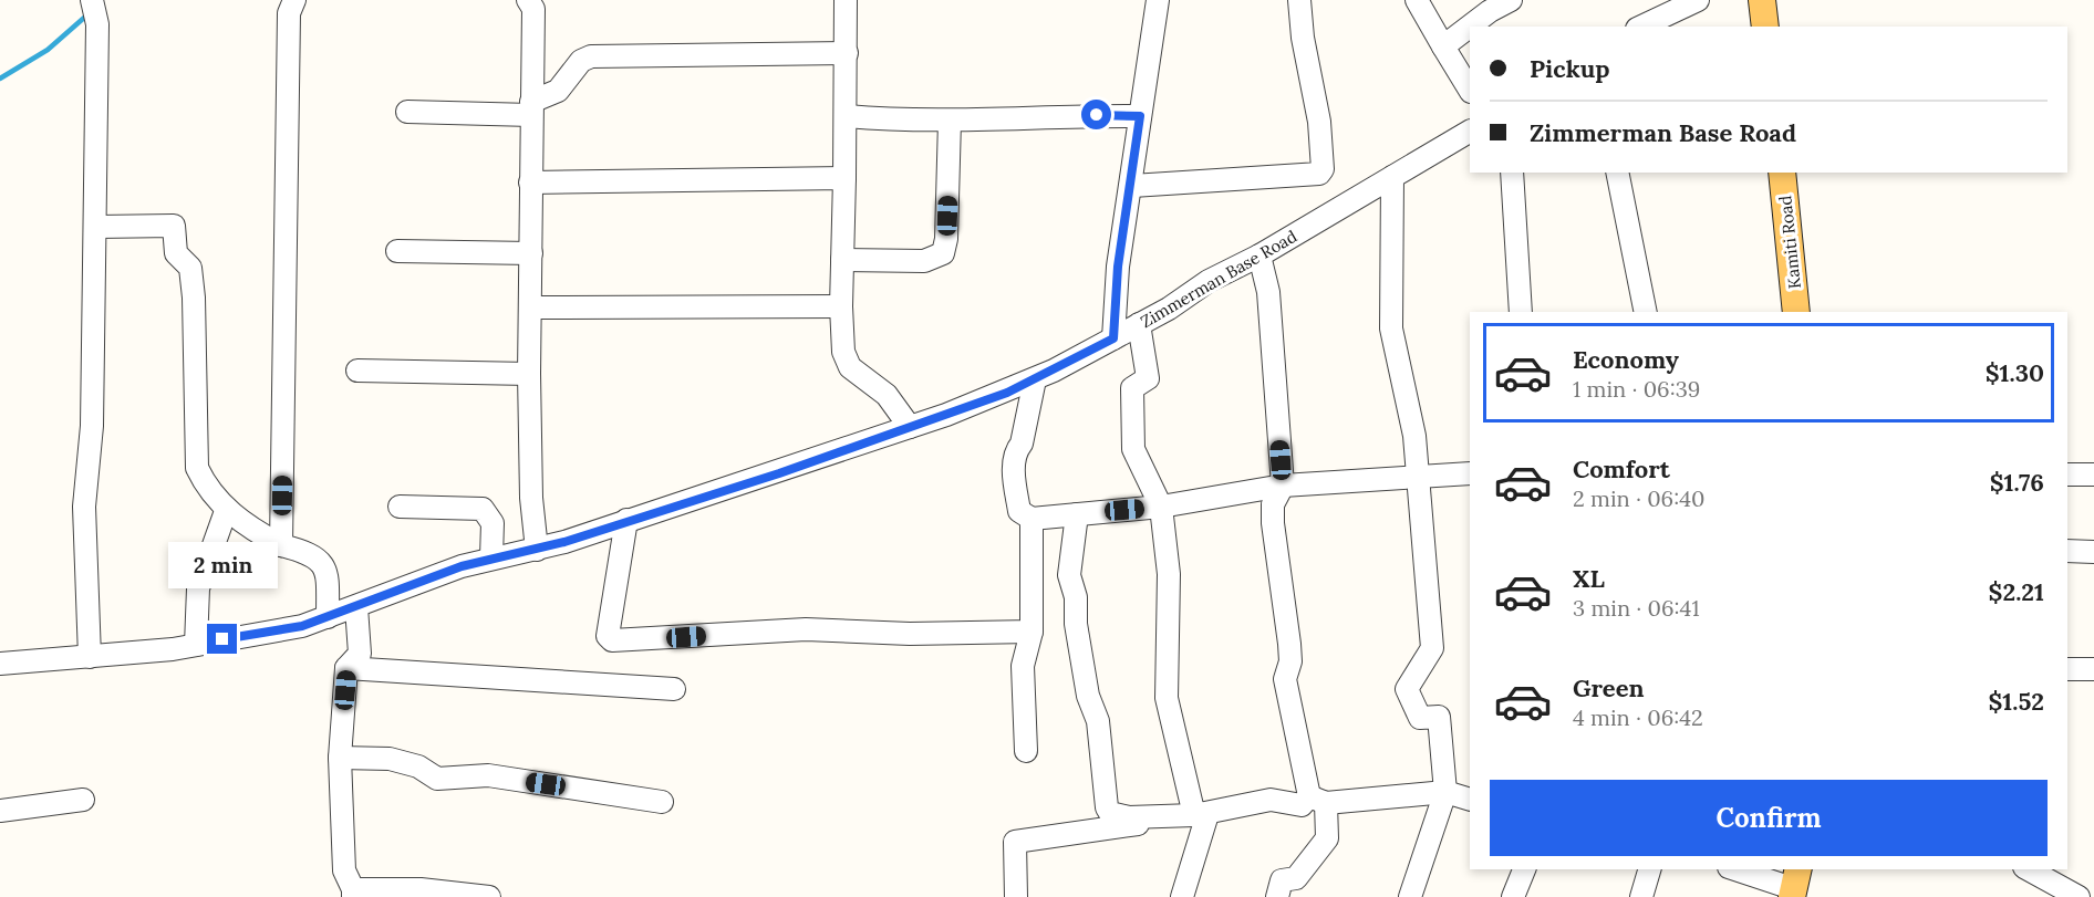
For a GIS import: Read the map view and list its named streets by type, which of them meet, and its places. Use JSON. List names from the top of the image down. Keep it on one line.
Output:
{"streets":{"main road":["Kamiti Road"],"street":["Zimmerman Base Road"]},"page":{"banner":["Pickup","Zimmerman Base Road"],"list":[{"name":"Economy","note":"1 min · 06:39","value":"$1.30"},{"name":"Comfort","note":"2 min · 06:40","value":"$1.76"},{"name":"XL","note":"3 min · 06:41","value":"$2.21"},{"name":"Green","note":"4 min · 06:42","value":"$1.52"}],"bubble":"2 min","buttons":"Confirm"}}
